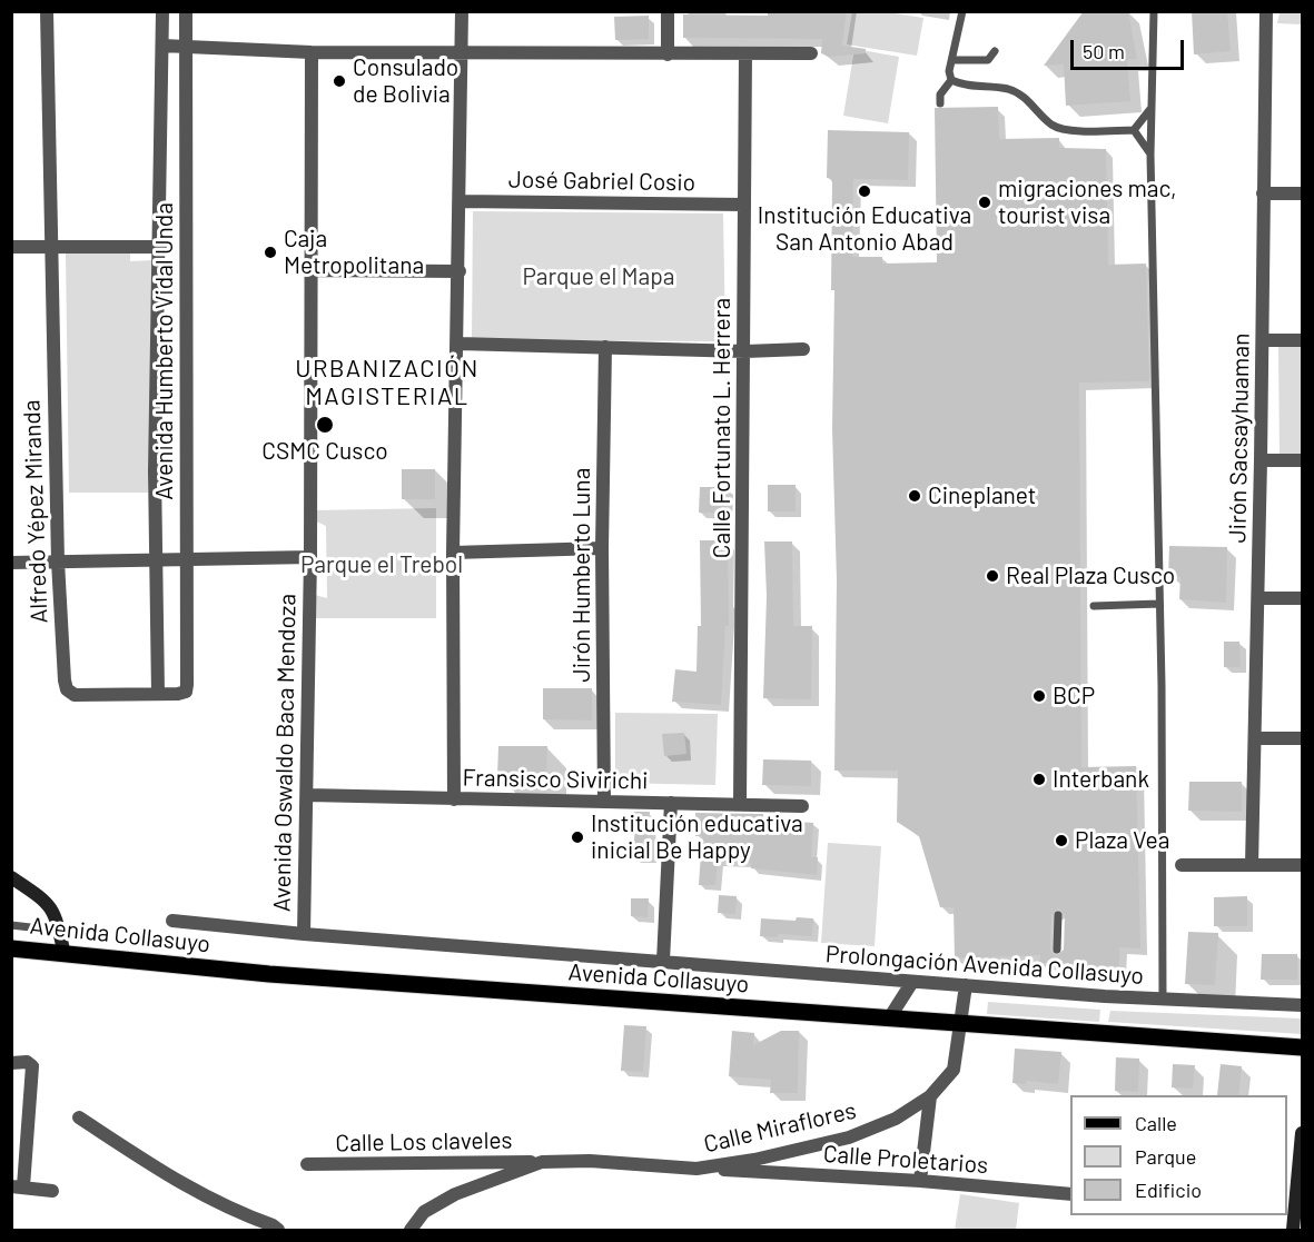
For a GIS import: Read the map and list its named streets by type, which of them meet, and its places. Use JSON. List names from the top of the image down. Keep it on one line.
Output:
{"streets":{"main road":["Avenida Collasuyo"],"street":["José Gabriel Cosio","Avenida Humberto Vidal Unda","Calle Fortunato L. Herrera","Jirón Sacsayhuaman","Alfredo Yépez Miranda","Jirón Humberto Luna","Avenida Oswaldo Baca Mendoza","Fransisco Sivirichi","Prolongación Avenida Collasuyo","Calle Miraflores","Calle Los claveles","Calle Proletarios"]},"crossings":[["José Gabriel Cosio","Calle Fortunato L. Herrera"],["Avenida Humberto Vidal Unda","Alfredo Yépez Miranda"],["Calle Fortunato L. Herrera","Fransisco Sivirichi"],["Jirón Humberto Luna","Fransisco Sivirichi"],["Avenida Oswaldo Baca Mendoza","Fransisco Sivirichi"],["Avenida Oswaldo Baca Mendoza","Prolongación Avenida Collasuyo"],["Avenida Collasuyo","Calle Miraflores"],["Prolongación Avenida Collasuyo","Calle Miraflores"],["Calle Miraflores","Calle Los claveles"],["Calle Miraflores","Calle Proletarios"]],"districts":["URBANIZACIÓN MAGISTERIAL"],"parks":["Parque el Mapa","Parque el Trebol"],"places":["Consulado de Bolivia","Institución Educativa San Antonio Abad","migraciones mac, tourist visa","Caja Metropolitana","CSMC Cusco","Cineplanet","Real Plaza Cusco","BCP","Interbank","Institución educativa inicial Be Happy","Plaza Vea"],"legend":["Calle","Parque","Edificio"],"scale_bar":"50 m"}
